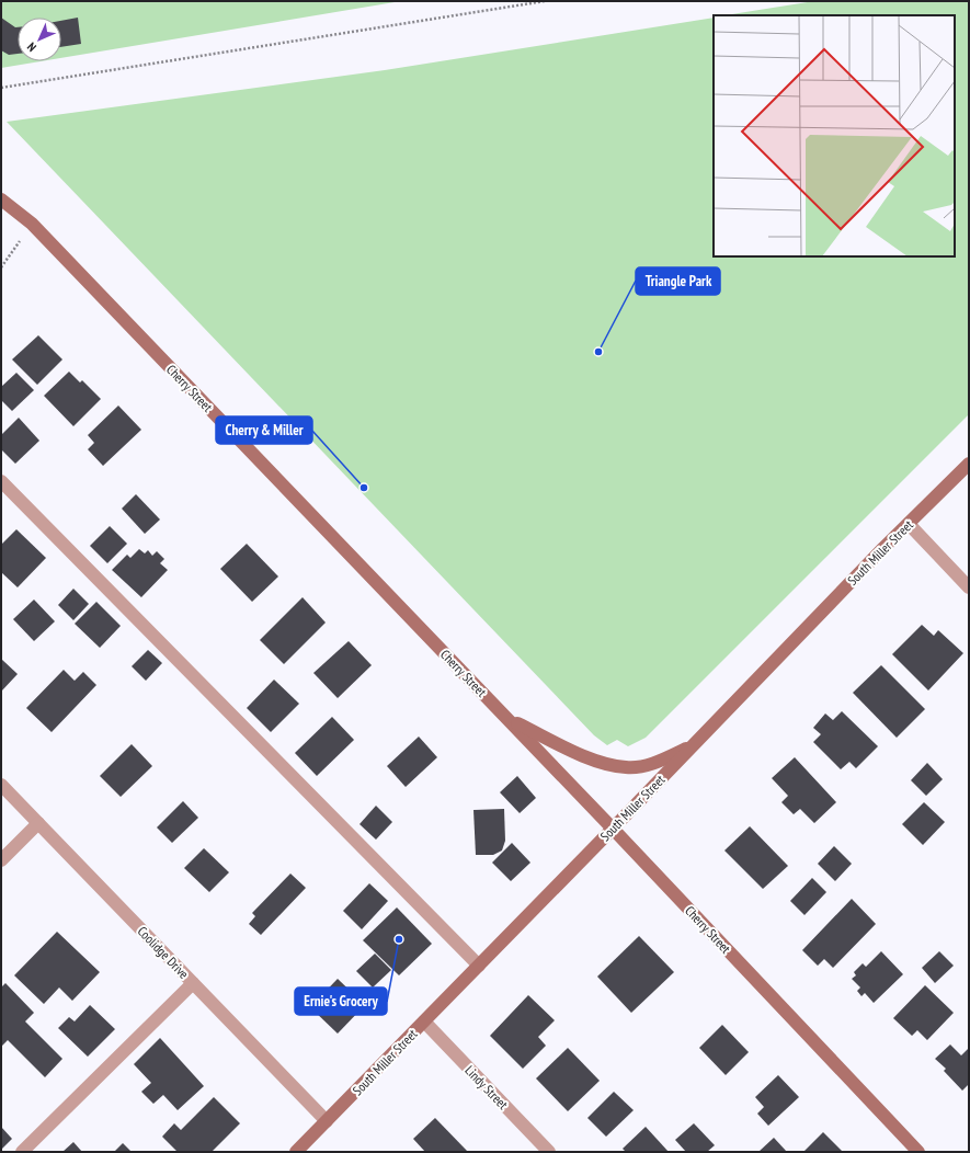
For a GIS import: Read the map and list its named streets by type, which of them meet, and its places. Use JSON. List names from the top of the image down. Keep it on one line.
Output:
{"streets":{"main road":["Cherry Street","South Miller Street"],"street":["Coolidge Drive","Lindy Street"]},"crossings":[["Cherry Street","South Miller Street"],["South Miller Street","Coolidge Drive"],["South Miller Street","Lindy Street"]],"places":["Triangle Park","Cherry & Miller","Ernie's Grocery"],"north":"bottom left"}
